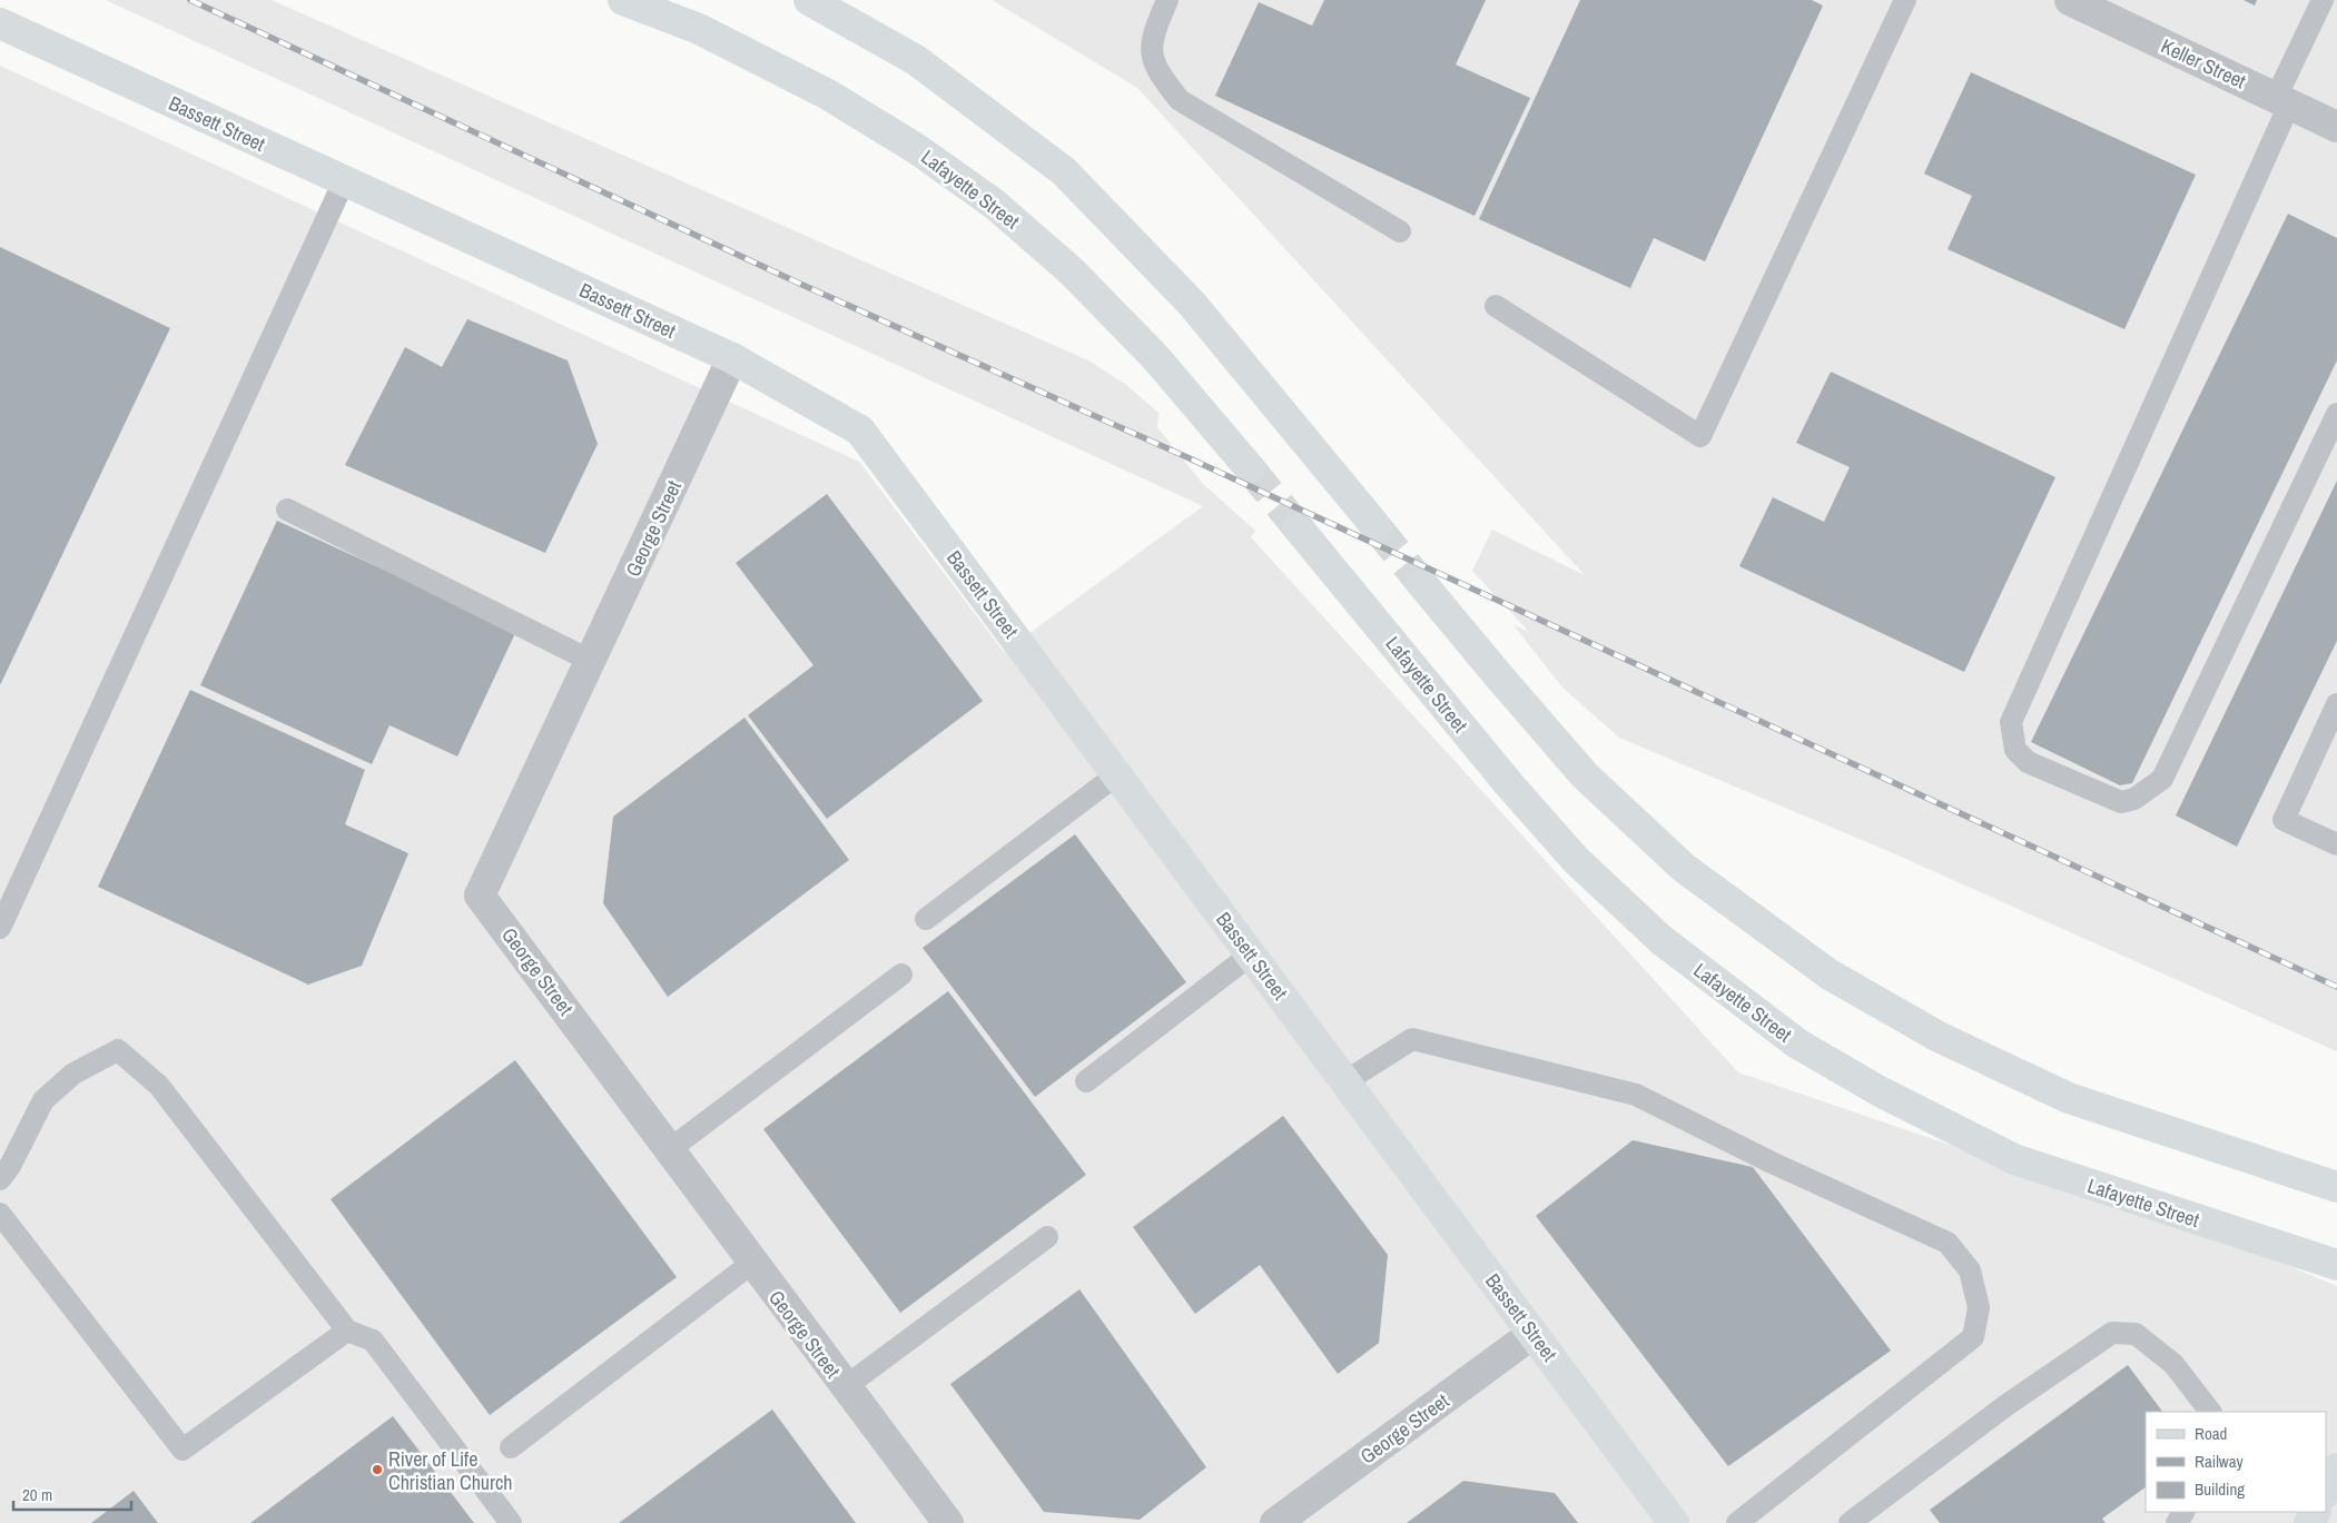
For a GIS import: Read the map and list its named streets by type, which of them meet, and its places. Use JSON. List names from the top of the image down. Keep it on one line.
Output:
{"streets":{"main road":["Bassett Street","Lafayette Street"],"street":["Keller Street","George Street"]},"crossings":[["Bassett Street","George Street"]],"places":["River of Life Christian Church"],"legend":["Road","Railway","Building"],"scale_bar":"20 m"}
